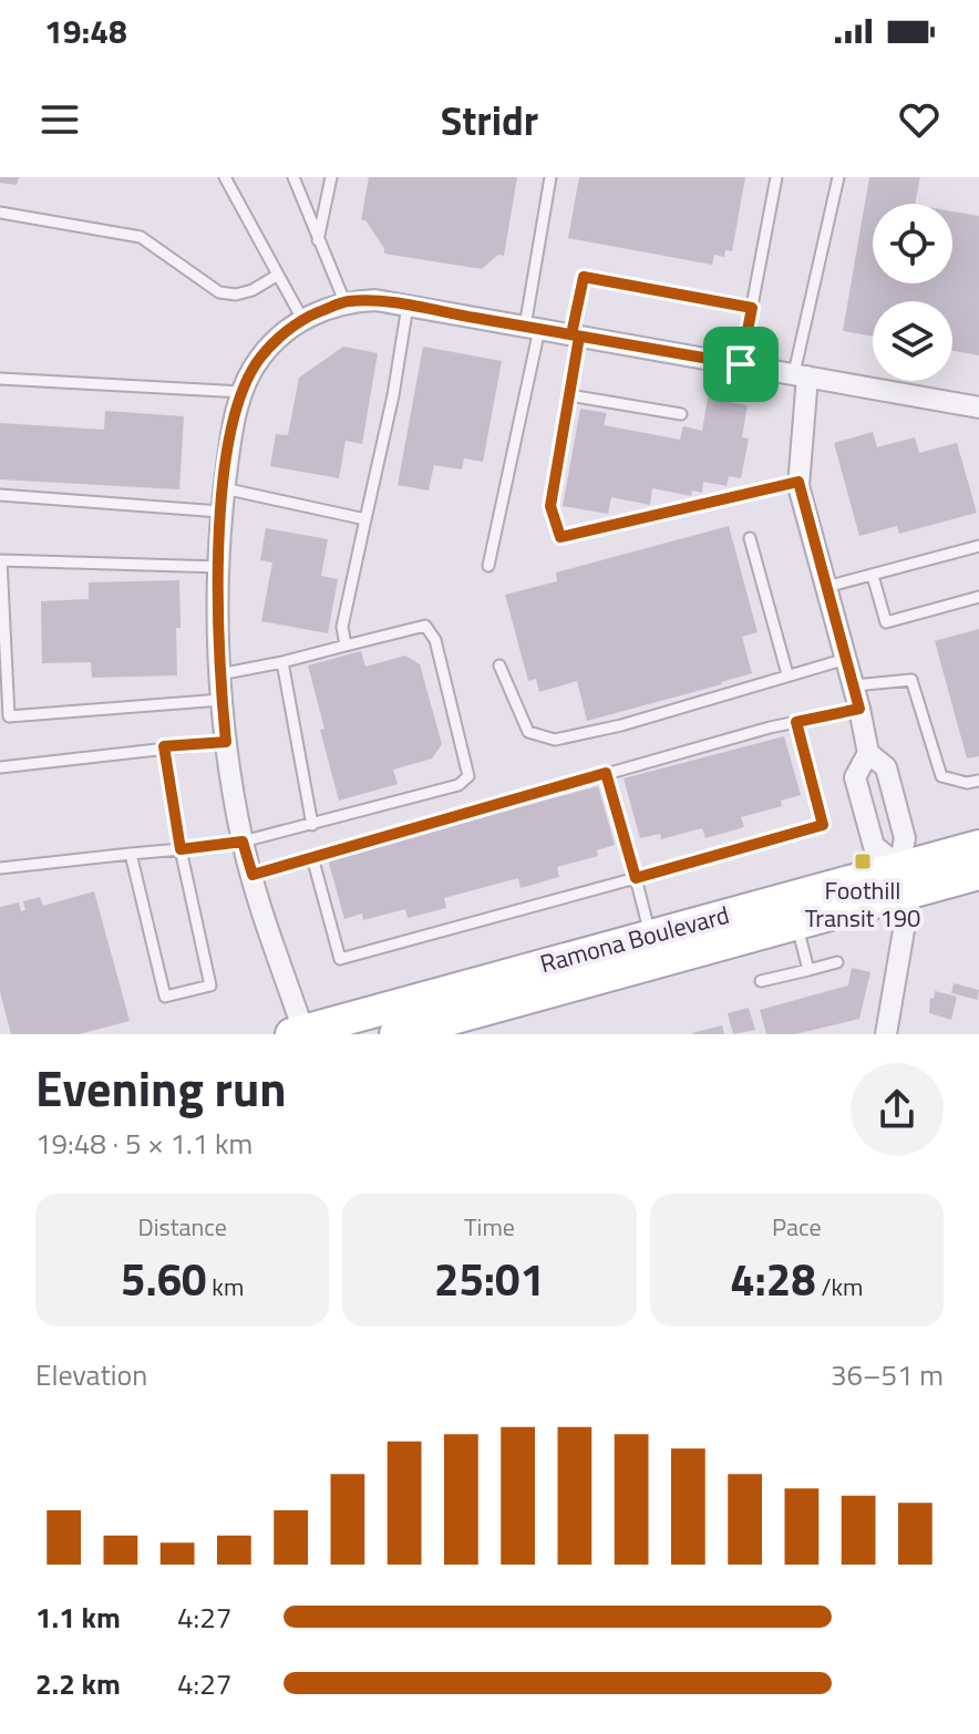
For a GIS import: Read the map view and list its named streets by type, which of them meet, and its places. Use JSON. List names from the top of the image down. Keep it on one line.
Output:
{"streets":{"main road":["Ramona Boulevard"]},"places":{"transit":["Foothill Transit 190"]},"page":{"status":"19:48","header":"Stridr","heading":["Evening run","19:48 · 5 × 1.1 km"],"stats":[["Distance","5.60 km"],["Time","25:01"],["Pace","4:28 /km"]],"chart":["Elevation","36–51 m"],"list":[{"name":"1.1 km","note":"4:27"},{"name":"2.2 km","note":"4:27"}]}}
